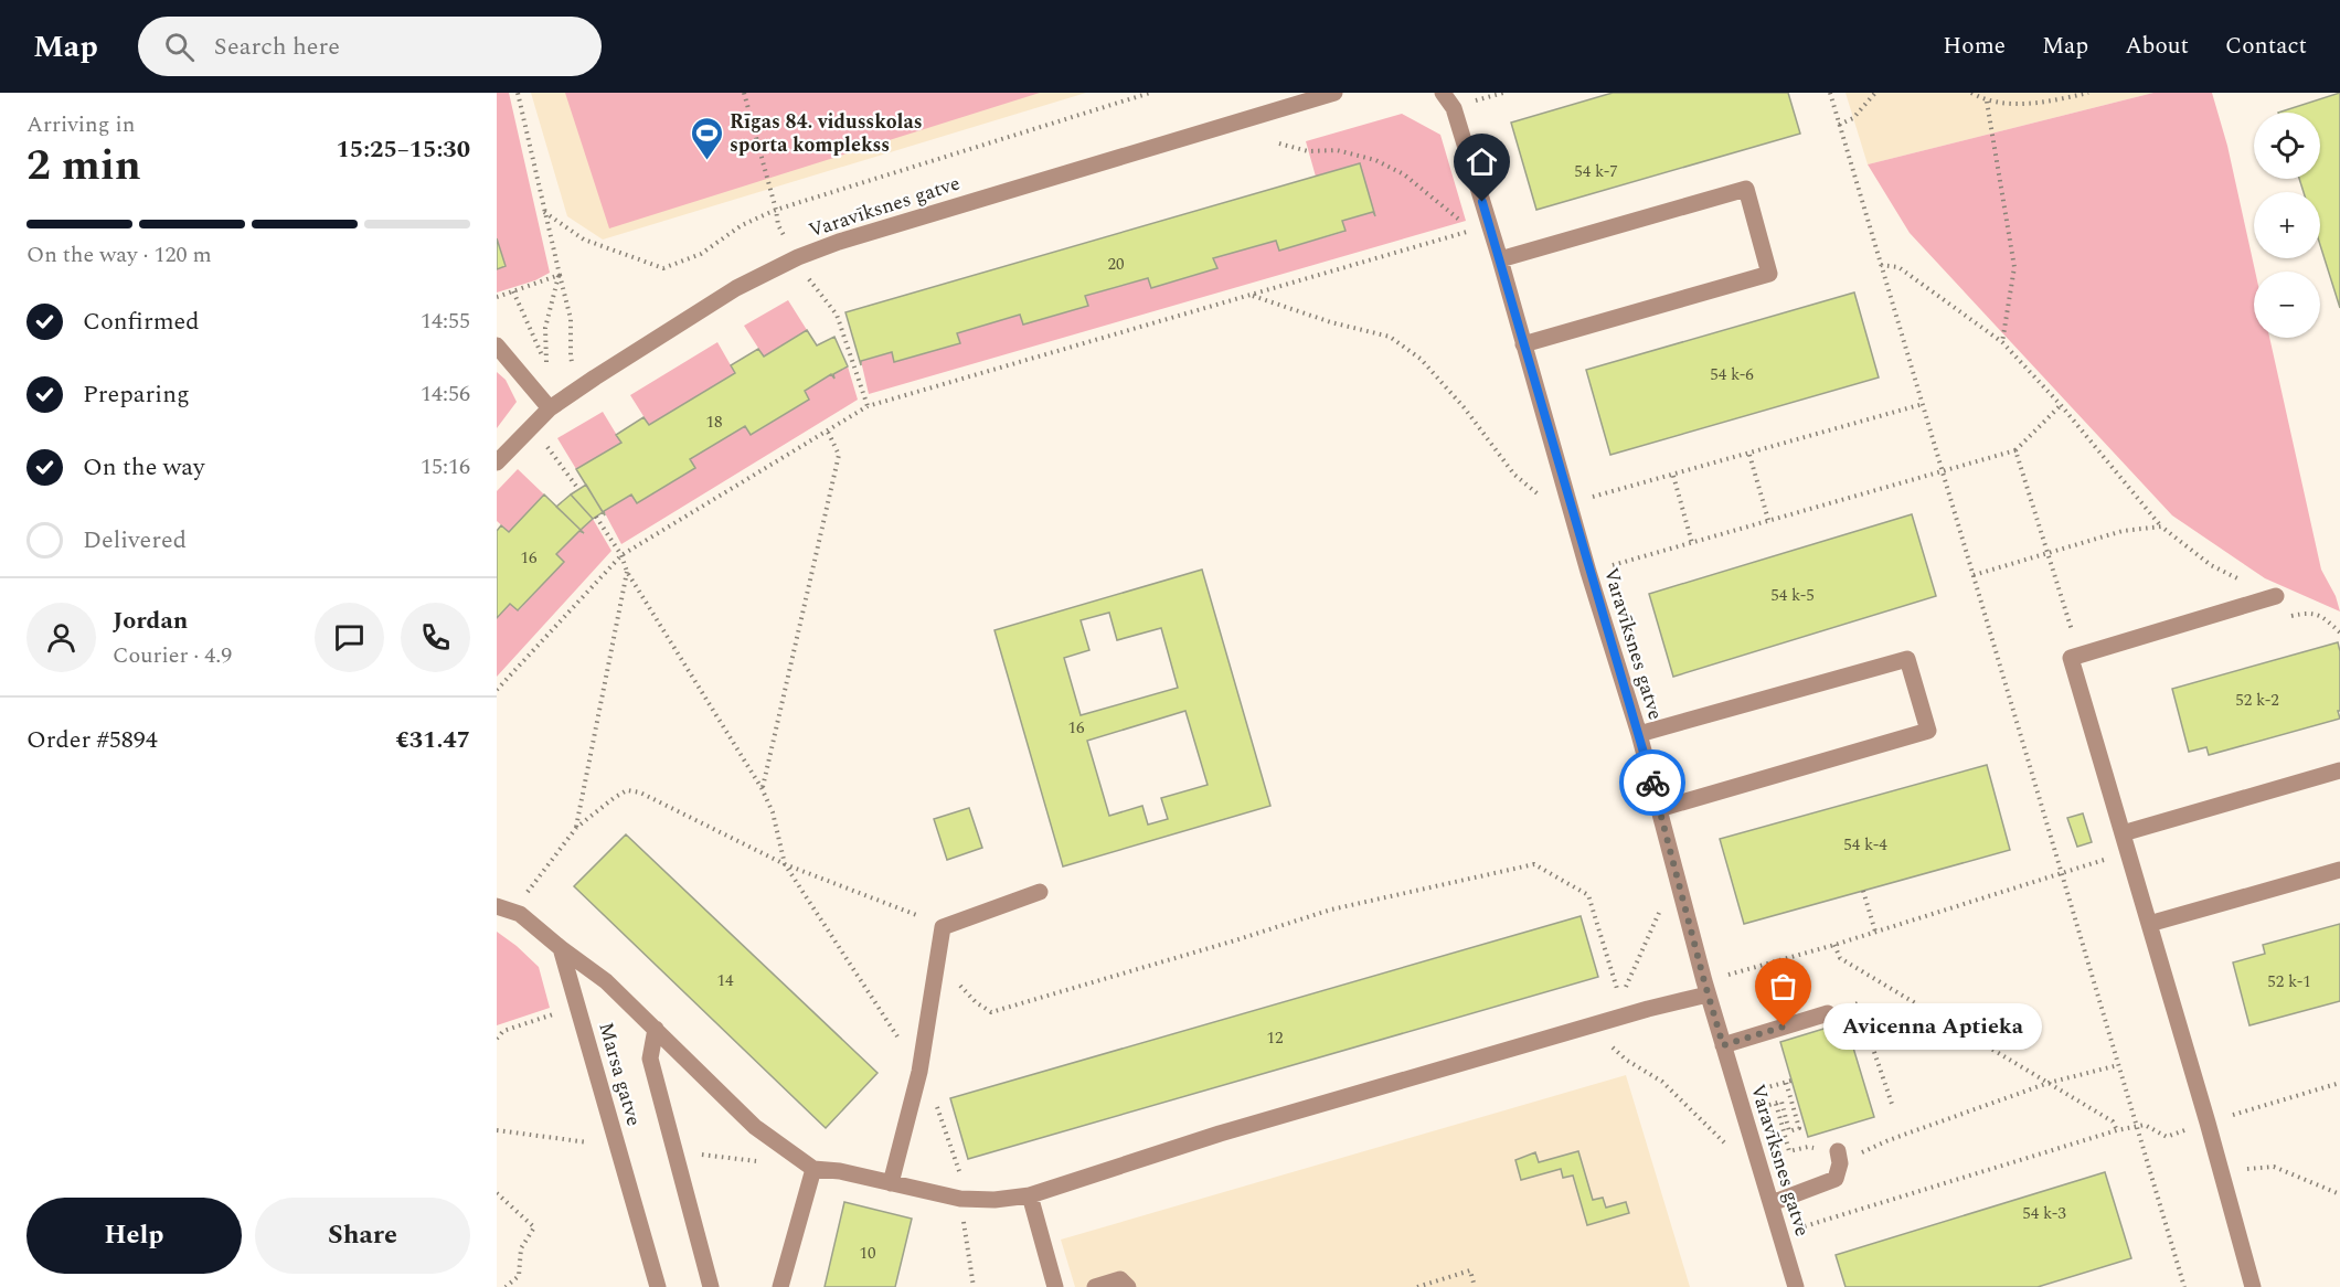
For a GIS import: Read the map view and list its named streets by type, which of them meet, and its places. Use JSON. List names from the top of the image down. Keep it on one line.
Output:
{"streets":{"street":["Varavīksnes gatve","Marsa gatve"]},"places":{"sports":["Rīgas 84. vidusskolas sporta komplekss"],"other":["Avicenna Aptieka"]},"house_numbers":["54 k-7","20","54 k-6","18","16","54 k-5","52 k-2","16","54 k-4","14","52 k-1","12","54 k-3","10"],"page":{"header":"Map","search":"Search here","nav":["Home","Map","About","Contact"],"heading":["2 min","Arriving in","15:25–15:30"],"panel":["Jordan","Courier · 4.9","Order #5894","€31.47"],"map_buttons":["+","−"],"bar":"On the way · 120 m","list":[["Confirmed","14:55"],["Preparing","14:56"],["On the way","15:16"],"Delivered"],"bubble":"Avicenna Aptieka","buttons":["Help","Share"]}}
